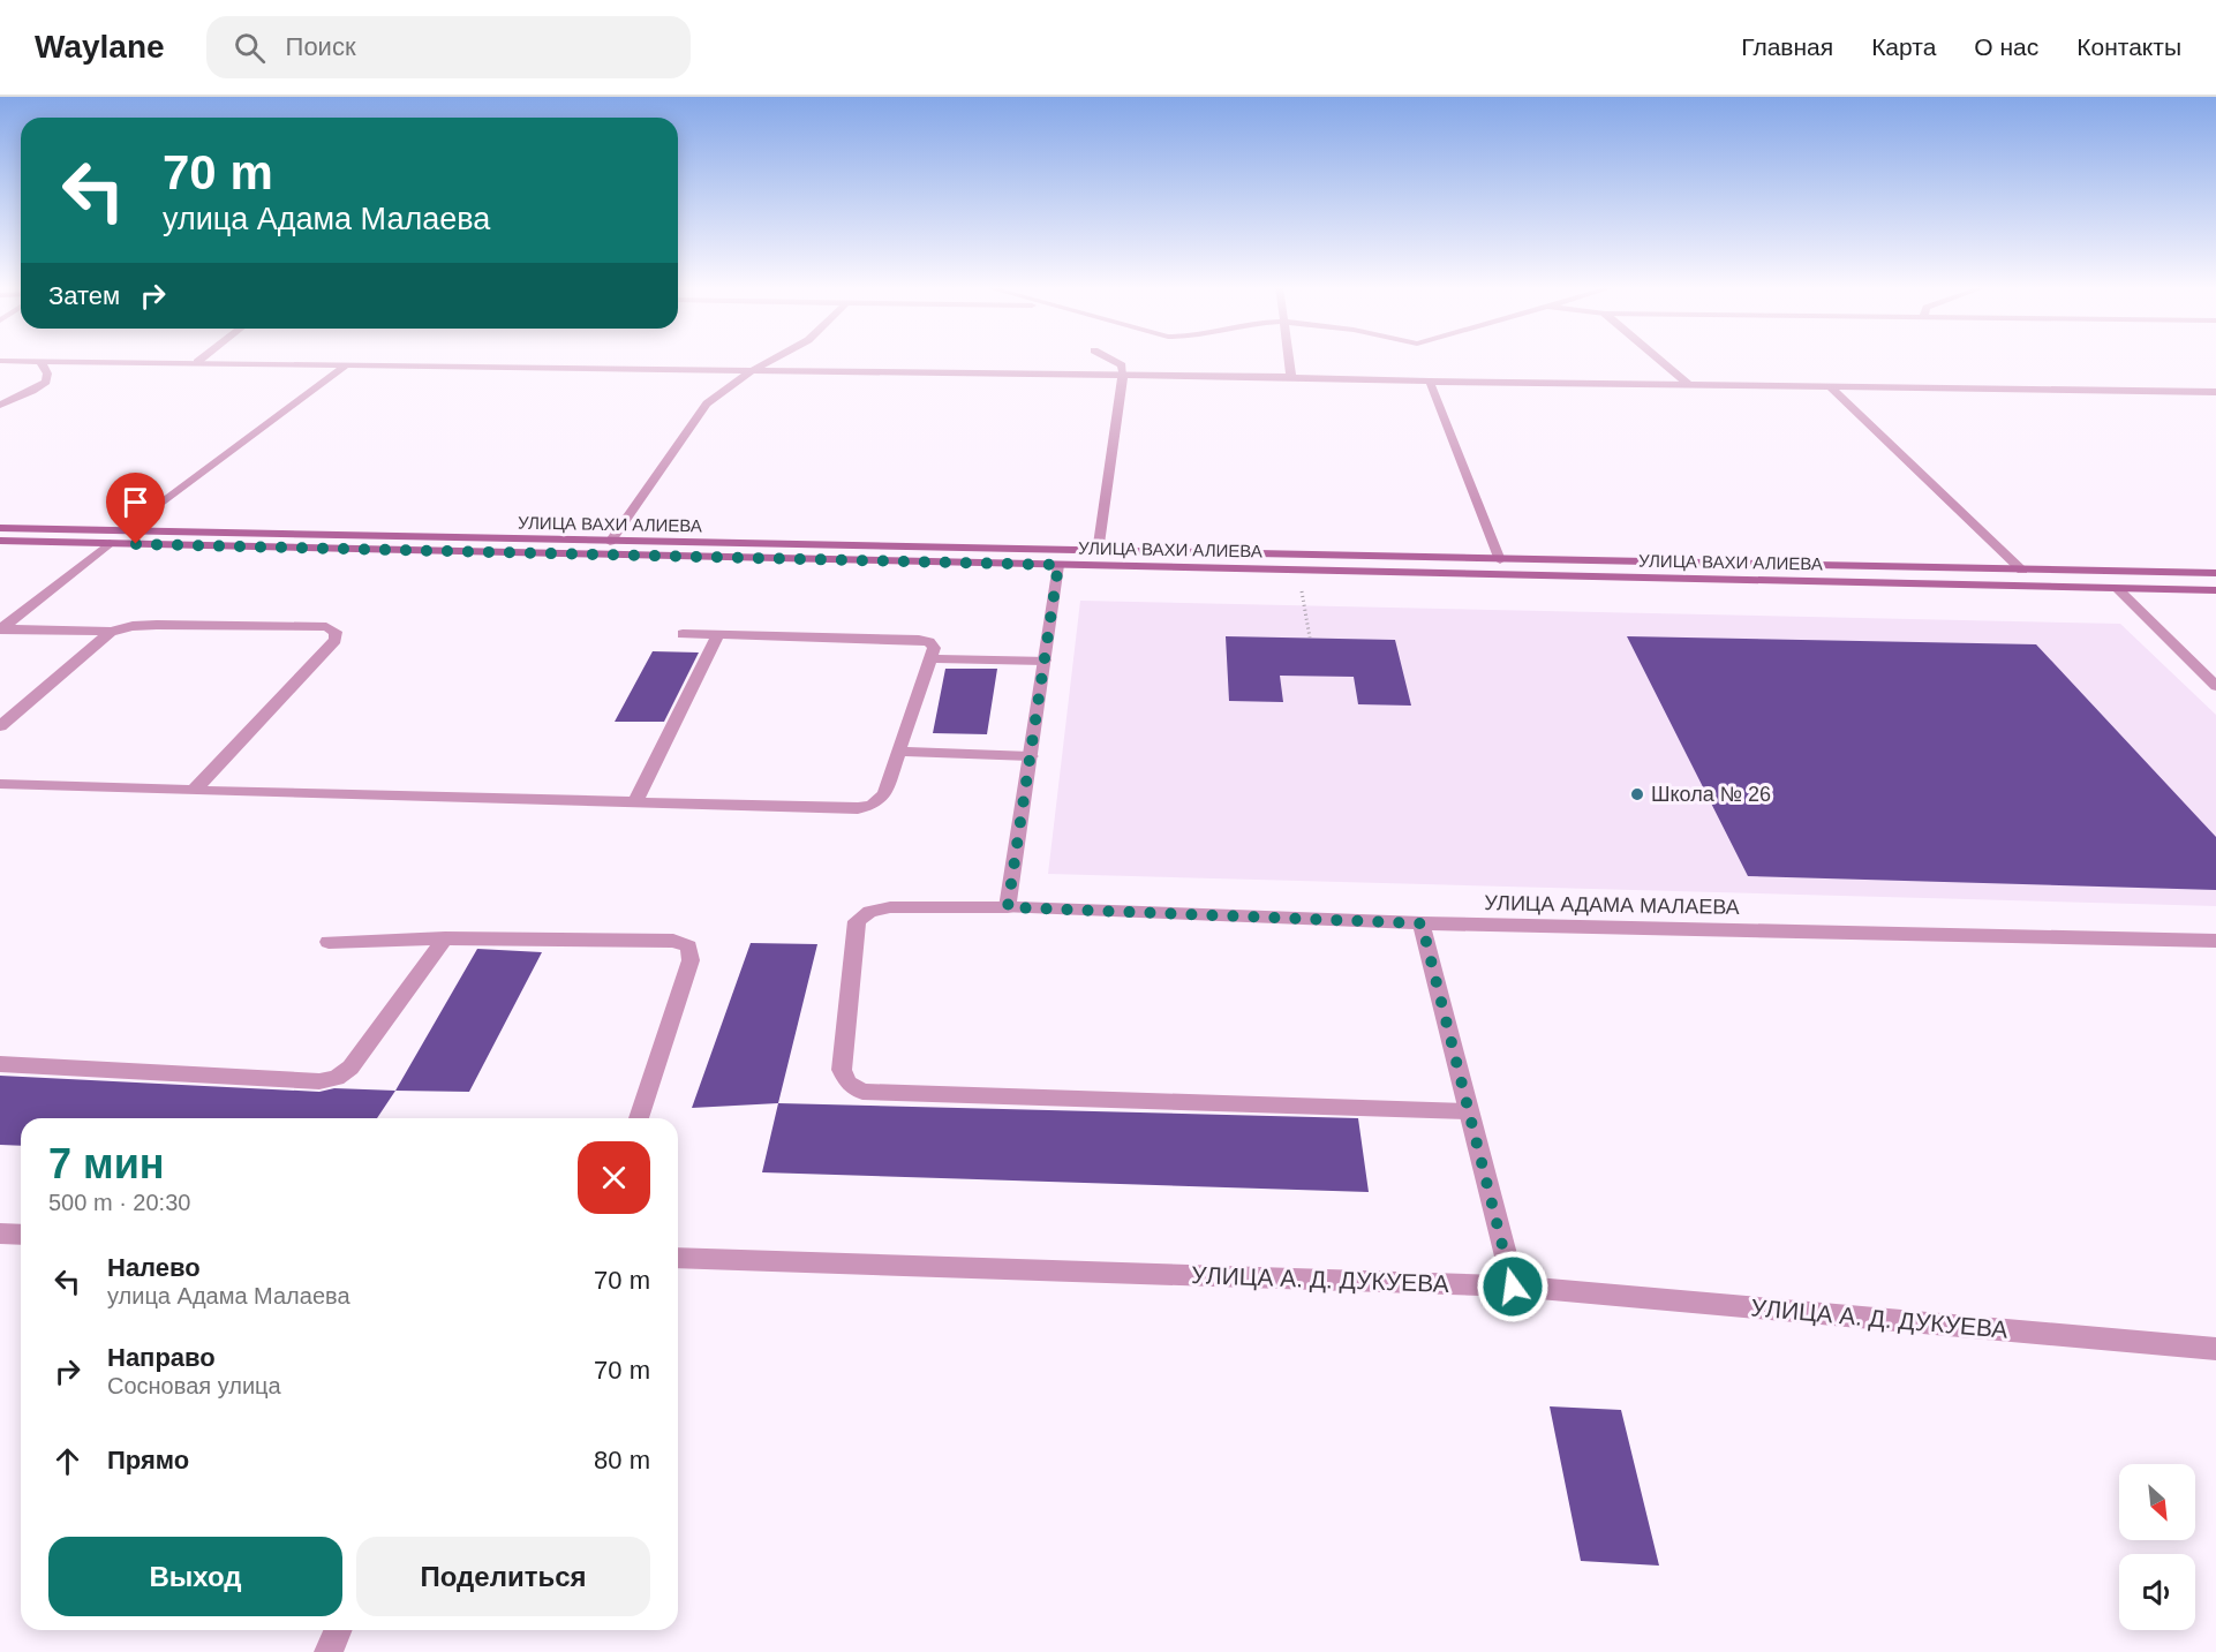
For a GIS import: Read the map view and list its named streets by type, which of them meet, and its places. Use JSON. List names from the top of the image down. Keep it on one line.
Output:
{"streets":{"main road":["УЛИЦА ВАХИ АЛИЕВА"],"street":["УЛИЦА АДАМА МАЛАЕВА","УЛИЦА А. Д. ДУКУЕВА"]},"places":["Школа № 26"],"north":"bottom right","page":{"header":"Waylane","search":"Поиск","nav":["Главная","Карта","О нас","Контакты"],"turn":["70 m","улица Адама Малаева"],"then":"Затем","heading":["7 мин","500 m · 20:30"],"list":[{"name":"Налево","note":"улица Адама Малаева","value":"70 m"},{"name":"Направо","note":"Сосновая улица","value":"70 m"},{"name":"Прямо","value":"80 m"}],"buttons":["Выход","Поделиться"]}}
